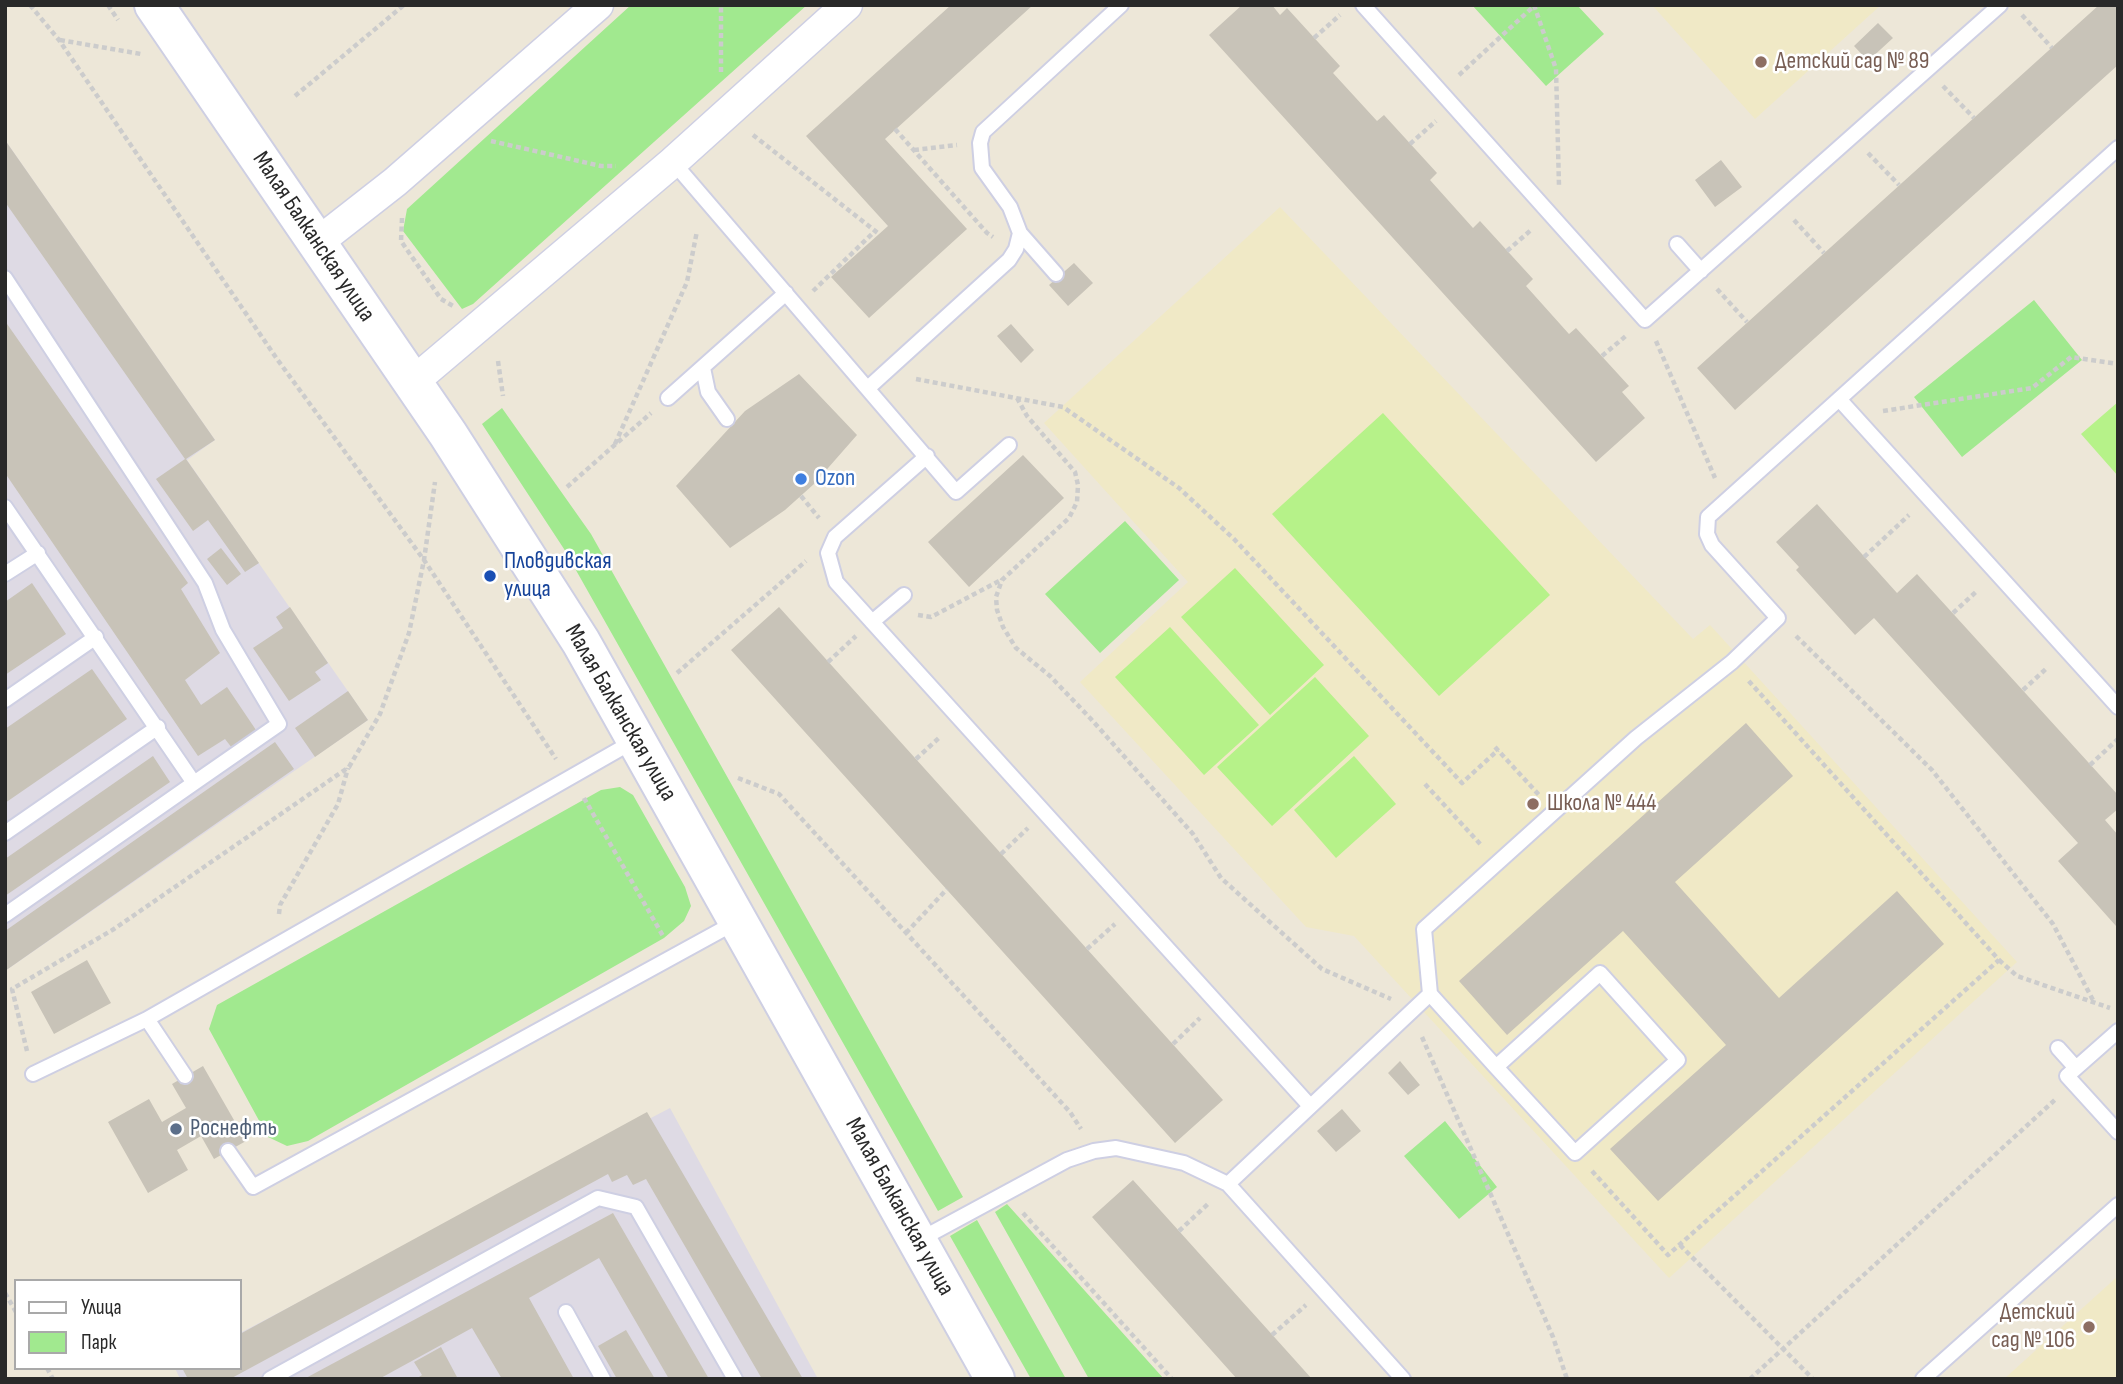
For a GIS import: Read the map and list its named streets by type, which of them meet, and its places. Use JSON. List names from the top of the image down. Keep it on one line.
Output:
{"streets":{"street":["Малая Балканская улица"]},"places":["Детский сад № 89","Ozon","Пловдивская улица","Школа № 444","Роснефть","Детский сад № 106"],"legend":["Улица","Парк"]}
